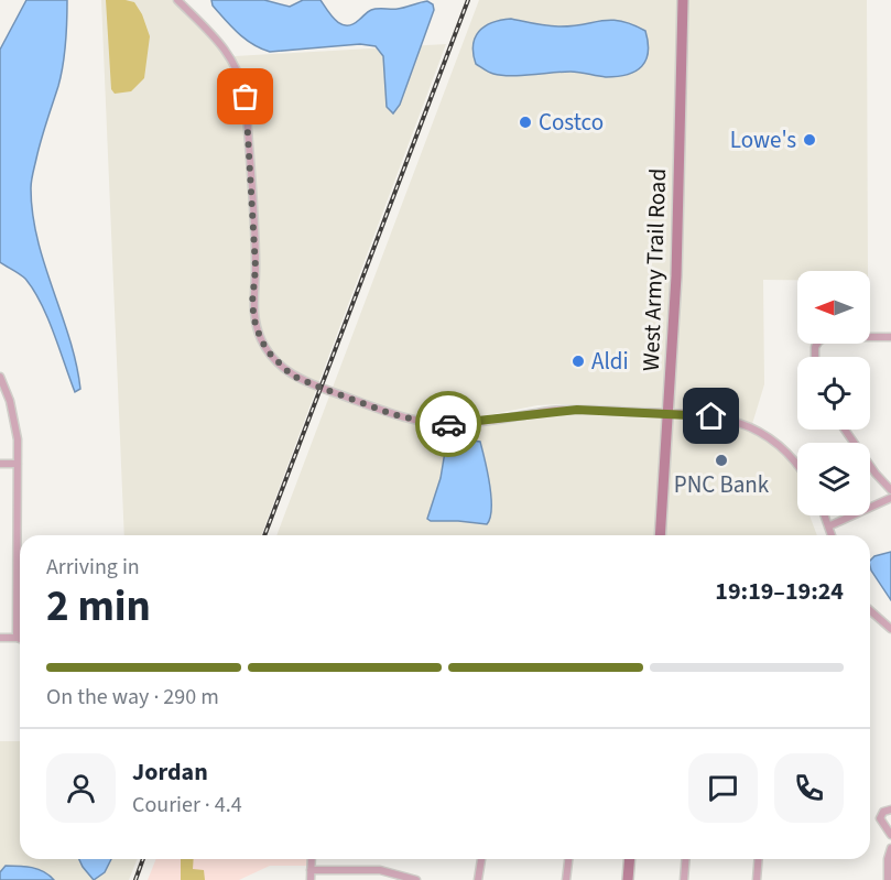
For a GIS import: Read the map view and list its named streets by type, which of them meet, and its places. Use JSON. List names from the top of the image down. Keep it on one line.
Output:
{"streets":{"main road":["West Army Trail Road"]},"places":["Costco","Lowe's","Aldi","PNC Bank"],"north":"left","page":{"heading":["2 min","Arriving in","19:19–19:24"],"panel":["Jordan","Courier · 4.4"],"bar":"On the way · 290 m"}}
